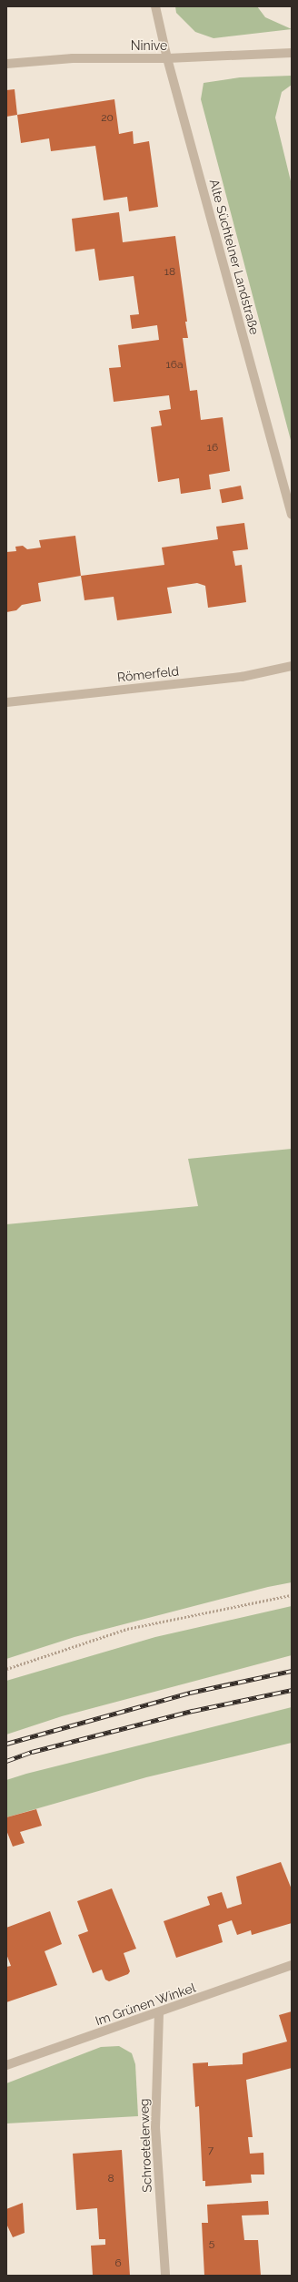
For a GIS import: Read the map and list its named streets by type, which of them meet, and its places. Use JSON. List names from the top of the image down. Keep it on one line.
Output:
{"streets":{"street":["Ninive","Alte Süchtelner Landstraße","Römerfeld","Im Grünen Winkel","Schroetelerweg"]},"crossings":[["Ninive","Alte Süchtelner Landstraße"],["Im Grünen Winkel","Schroetelerweg"]],"house_numbers":["20","18","16a","16","7","8","5","6"]}
